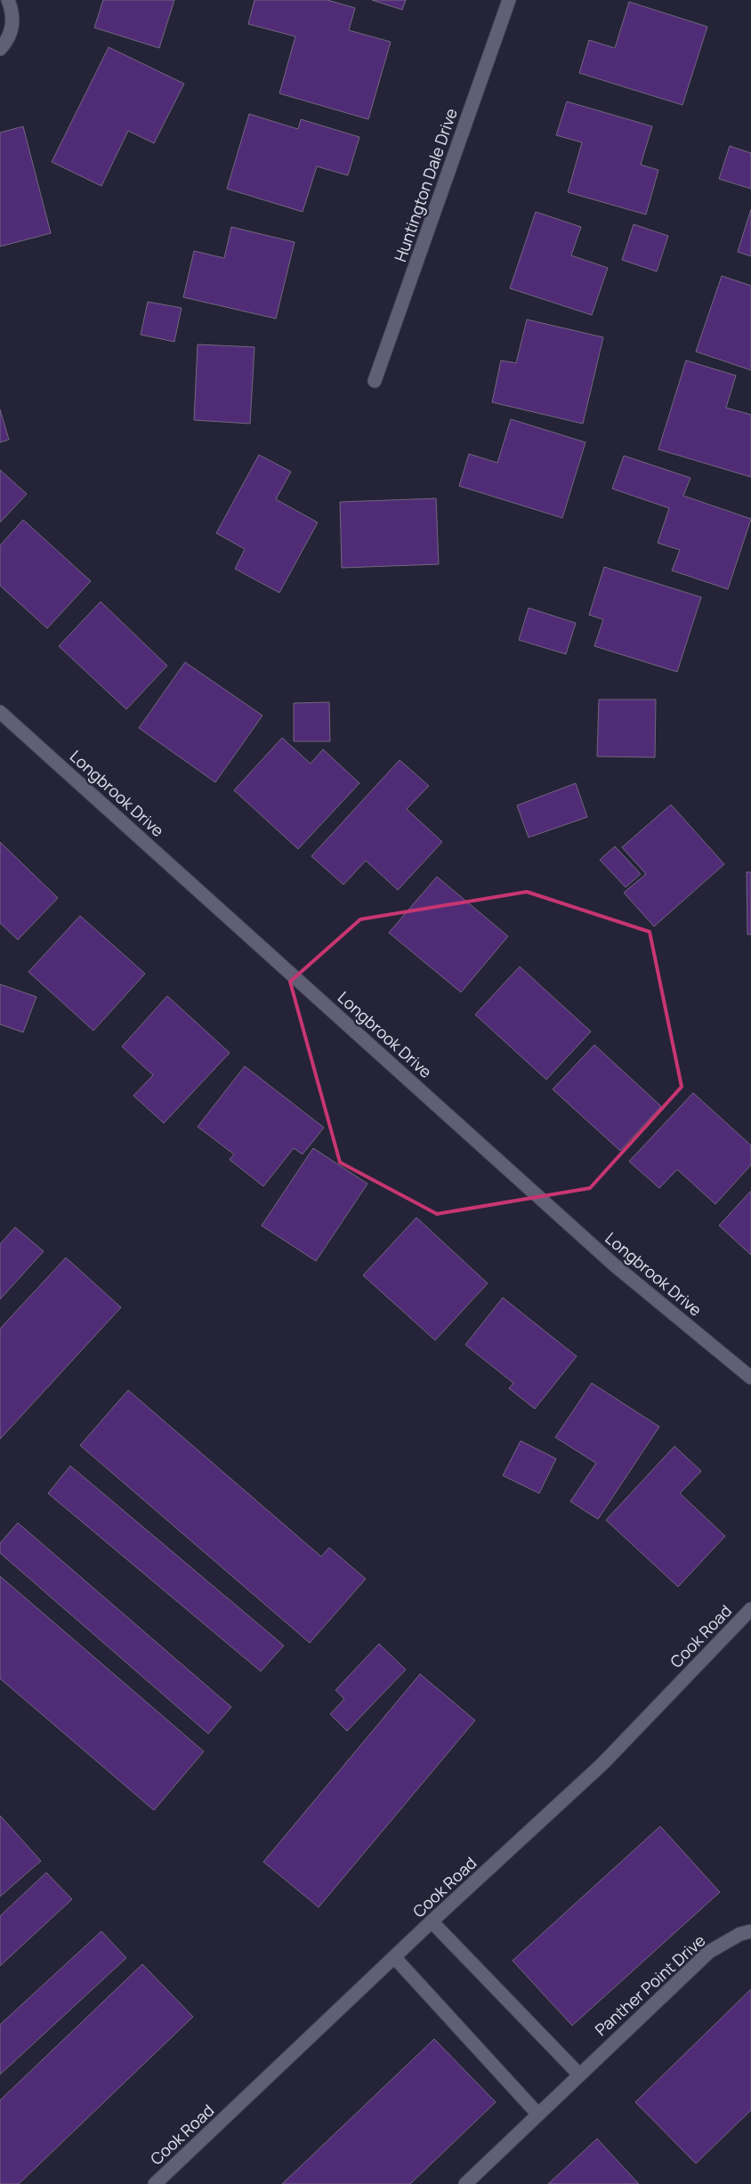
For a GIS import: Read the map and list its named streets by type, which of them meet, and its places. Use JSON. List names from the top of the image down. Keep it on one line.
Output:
{"streets":{"street":["Huntington Dale Drive","Longbrook Drive","Cook Road","Panther Point Drive"]}}
